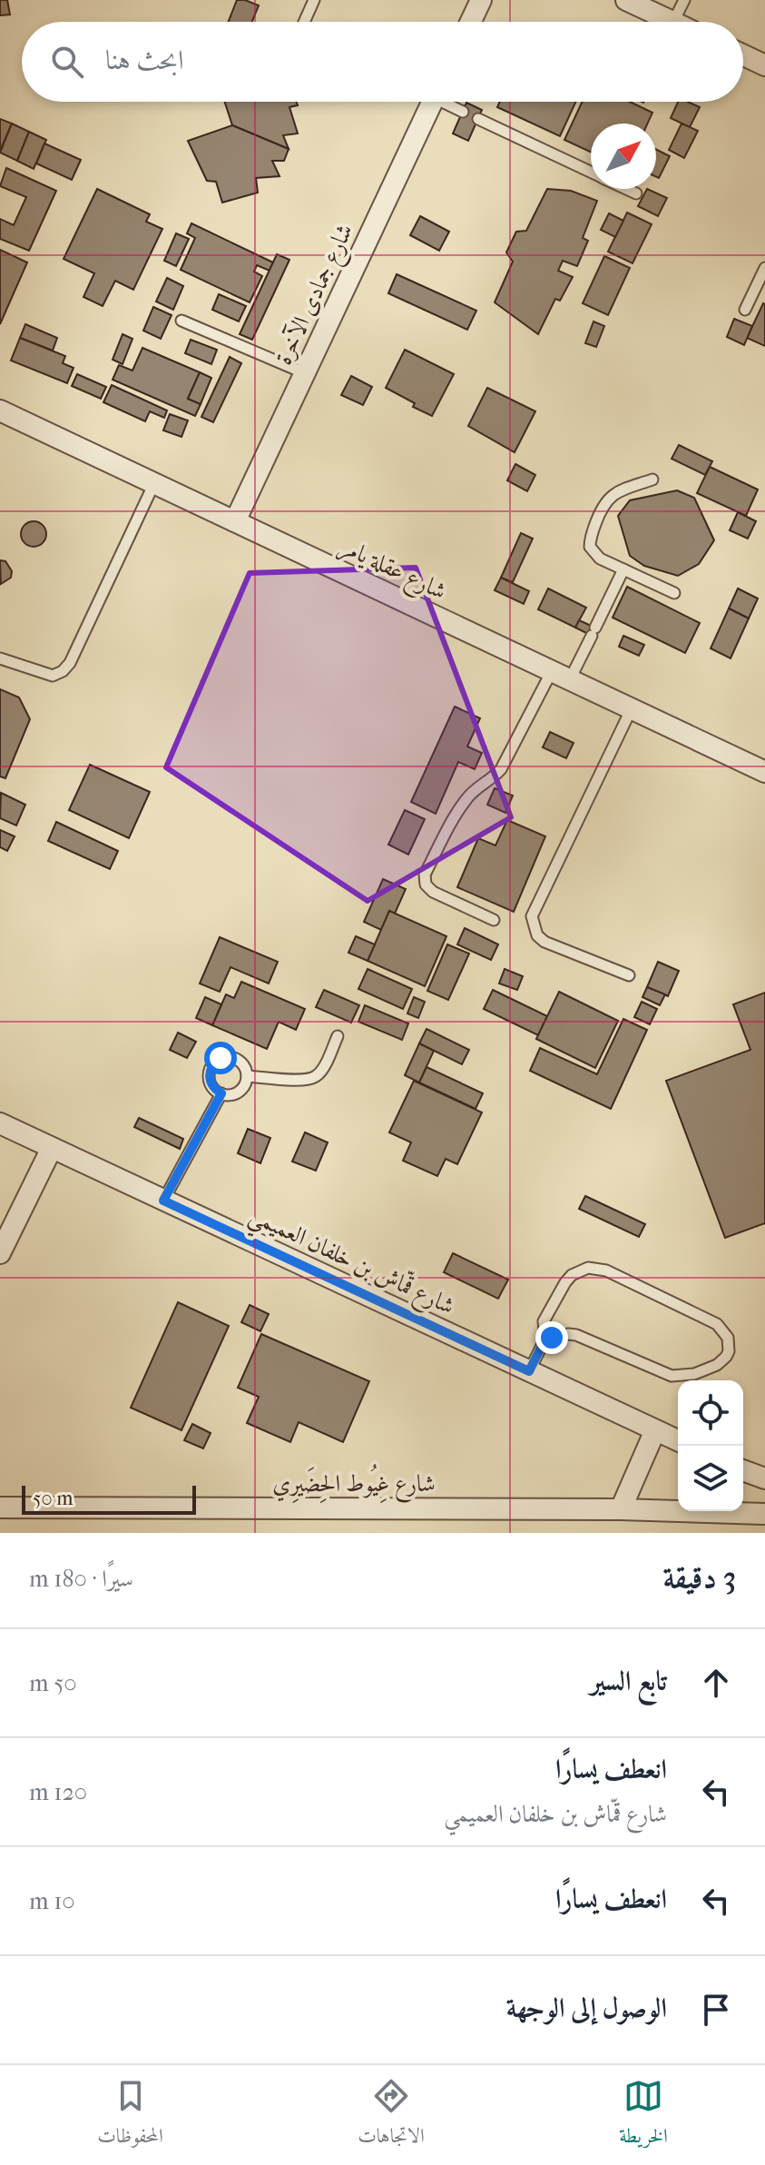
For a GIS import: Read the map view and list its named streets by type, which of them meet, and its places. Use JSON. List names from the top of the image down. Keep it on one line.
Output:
{"streets":{"street":["شارع جمادى الآخرة","شارع عقلة يامر","شارع قمّاش بن خلفان العميمي","شارع غِيُوط الحِضَيرِي"]},"crossings":[["شارع جمادى الآخرة","شارع عقلة يامر"]],"scale_bar":"50 m","north":"top right","page":{"search":"ابحث هنا","scale":"50 m","heading":["3 دقيقة","سيرًا · 180 m"],"list":[["تابع السير","50 m"],["انعطف يسارًا","شارع قمّاش بن خلفان العميمي","120 m"],["انعطف يسارًا","10 m"],"الوصول إلى الوجهة"],"nav":["الخريطة","الاتجاهات","المحفوظات"]}}
